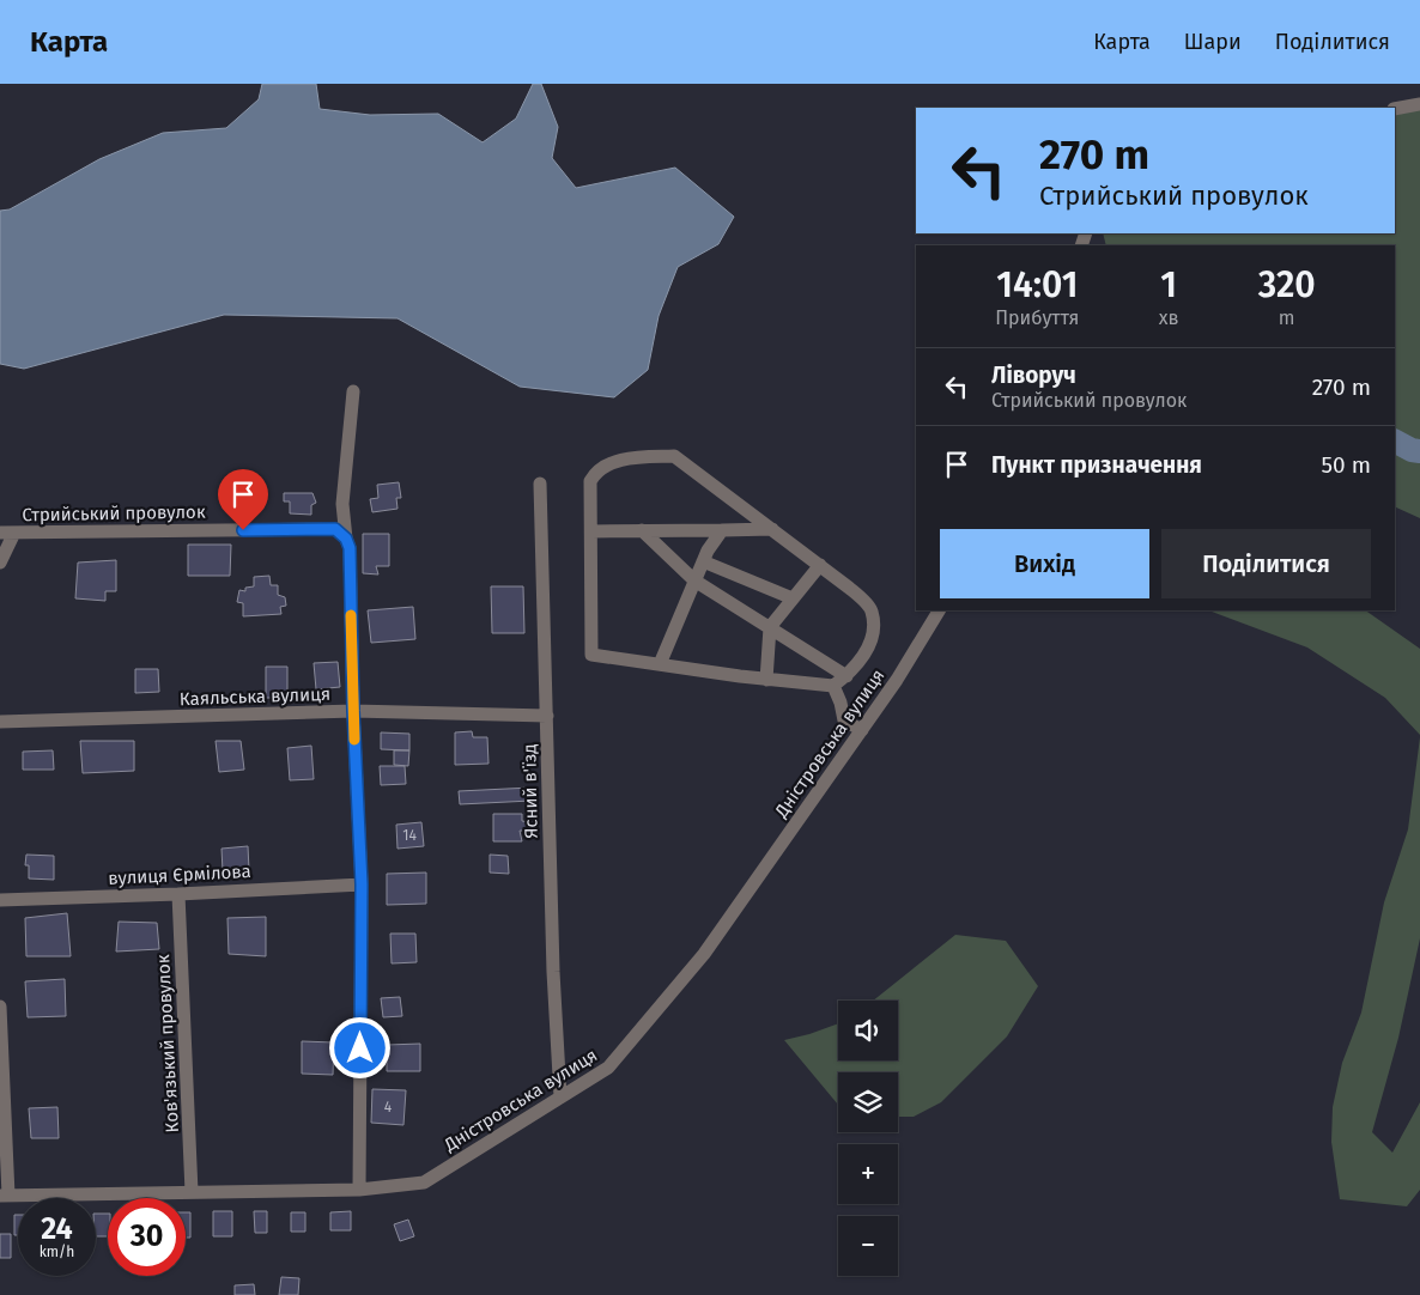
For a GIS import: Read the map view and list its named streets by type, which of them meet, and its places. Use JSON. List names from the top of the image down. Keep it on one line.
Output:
{"streets":{"street":["Стрийський провулок","Каяльська вулиця","Дністровська вулиця","Ясний в'їзд","вулиця Єрмілова","Ков'язький провулок"]},"crossings":[["Каяльська вулиця","Ясний в'їзд"],["Дністровська вулиця","Ясний в'їзд"],["Дністровська вулиця","Ков'язький провулок"],["вулиця Єрмілова","Ков'язький провулок"]],"house_numbers":["14","4"],"page":{"header":"Карта","nav":["Карта","Шари","Поділитися"],"turn":["270 m","Стрийський провулок"],"eta":["14:01","Прибуття","1","хв","320","m"],"list":[{"name":"Ліворуч","note":"Стрийський провулок","value":"270 m"},{"name":"Пункт призначення","value":"50 m"}],"buttons":["Вихід","Поділитися"],"map_buttons":["+","−"],"speed":"24 km/h","limit":"30"}}
